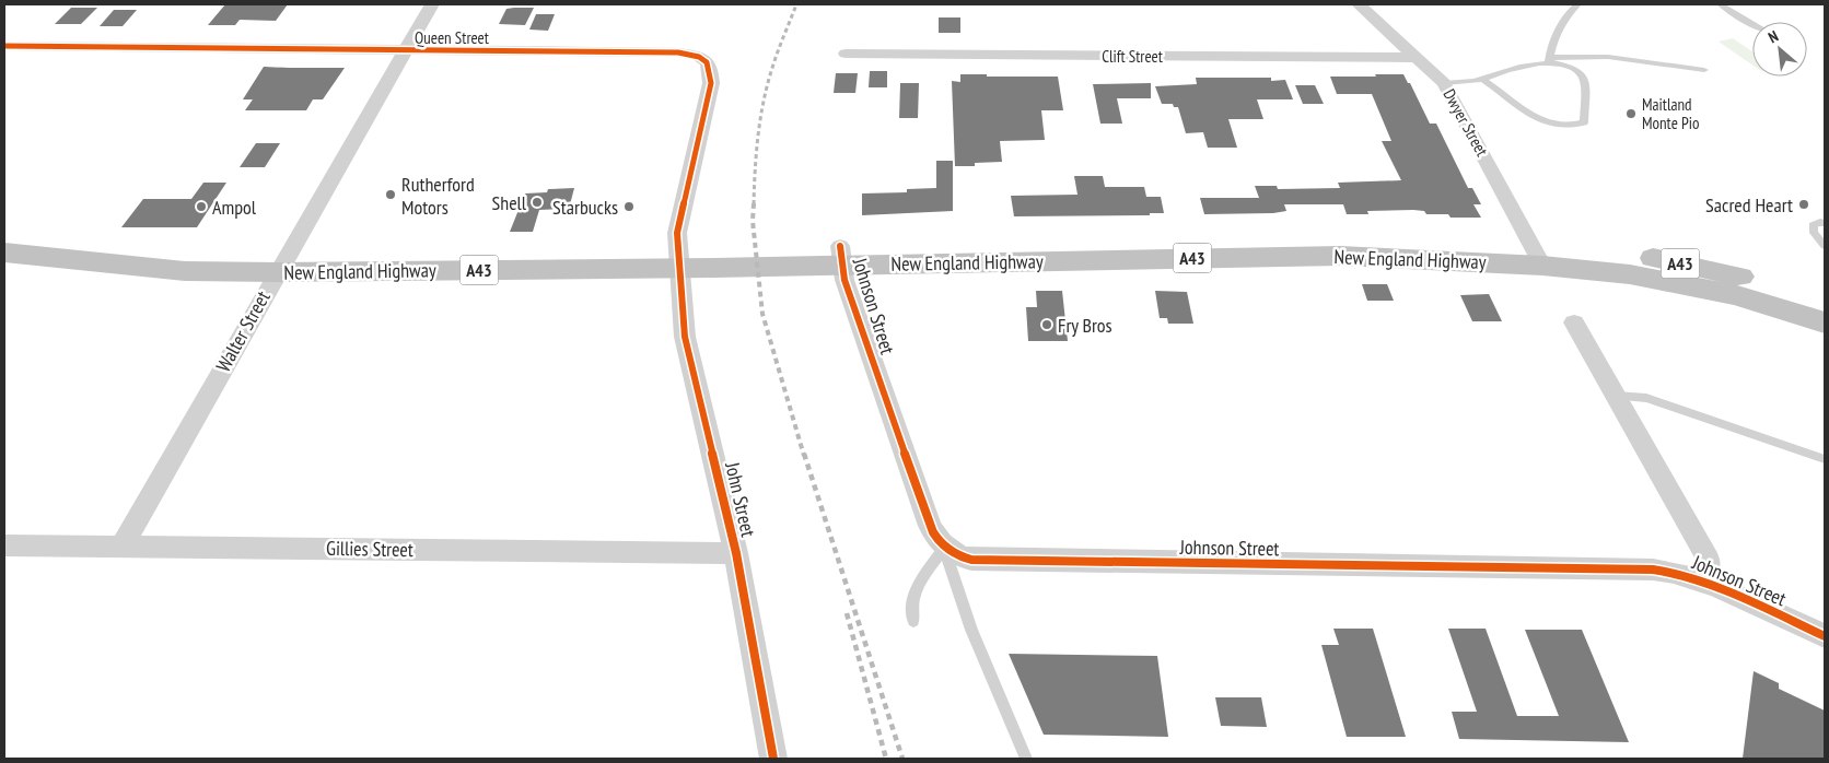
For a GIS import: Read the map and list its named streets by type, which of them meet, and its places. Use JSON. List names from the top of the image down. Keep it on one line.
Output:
{"streets":{"highway":["A43","New England Highway"],"street":["Queen Street","Clift Street","Dwyer Street","Johnson Street","Walter Street","John Street","Gillies Street"]},"crossings":[["Queen Street","New England Highway"],["Queen Street","Walter Street"],["Queen Street","John Street"],["Clift Street","Dwyer Street"],["Dwyer Street","New England Highway"],["New England Highway","Johnson Street"],["New England Highway","Walter Street"],["New England Highway","John Street"],["Walter Street","Gillies Street"],["John Street","Gillies Street"]],"places":["Maitland Monte Pio","Rutherford Motors","Shell","Sacred Heart","Ampol","Starbucks","Fry Bros"],"north":"top left"}
